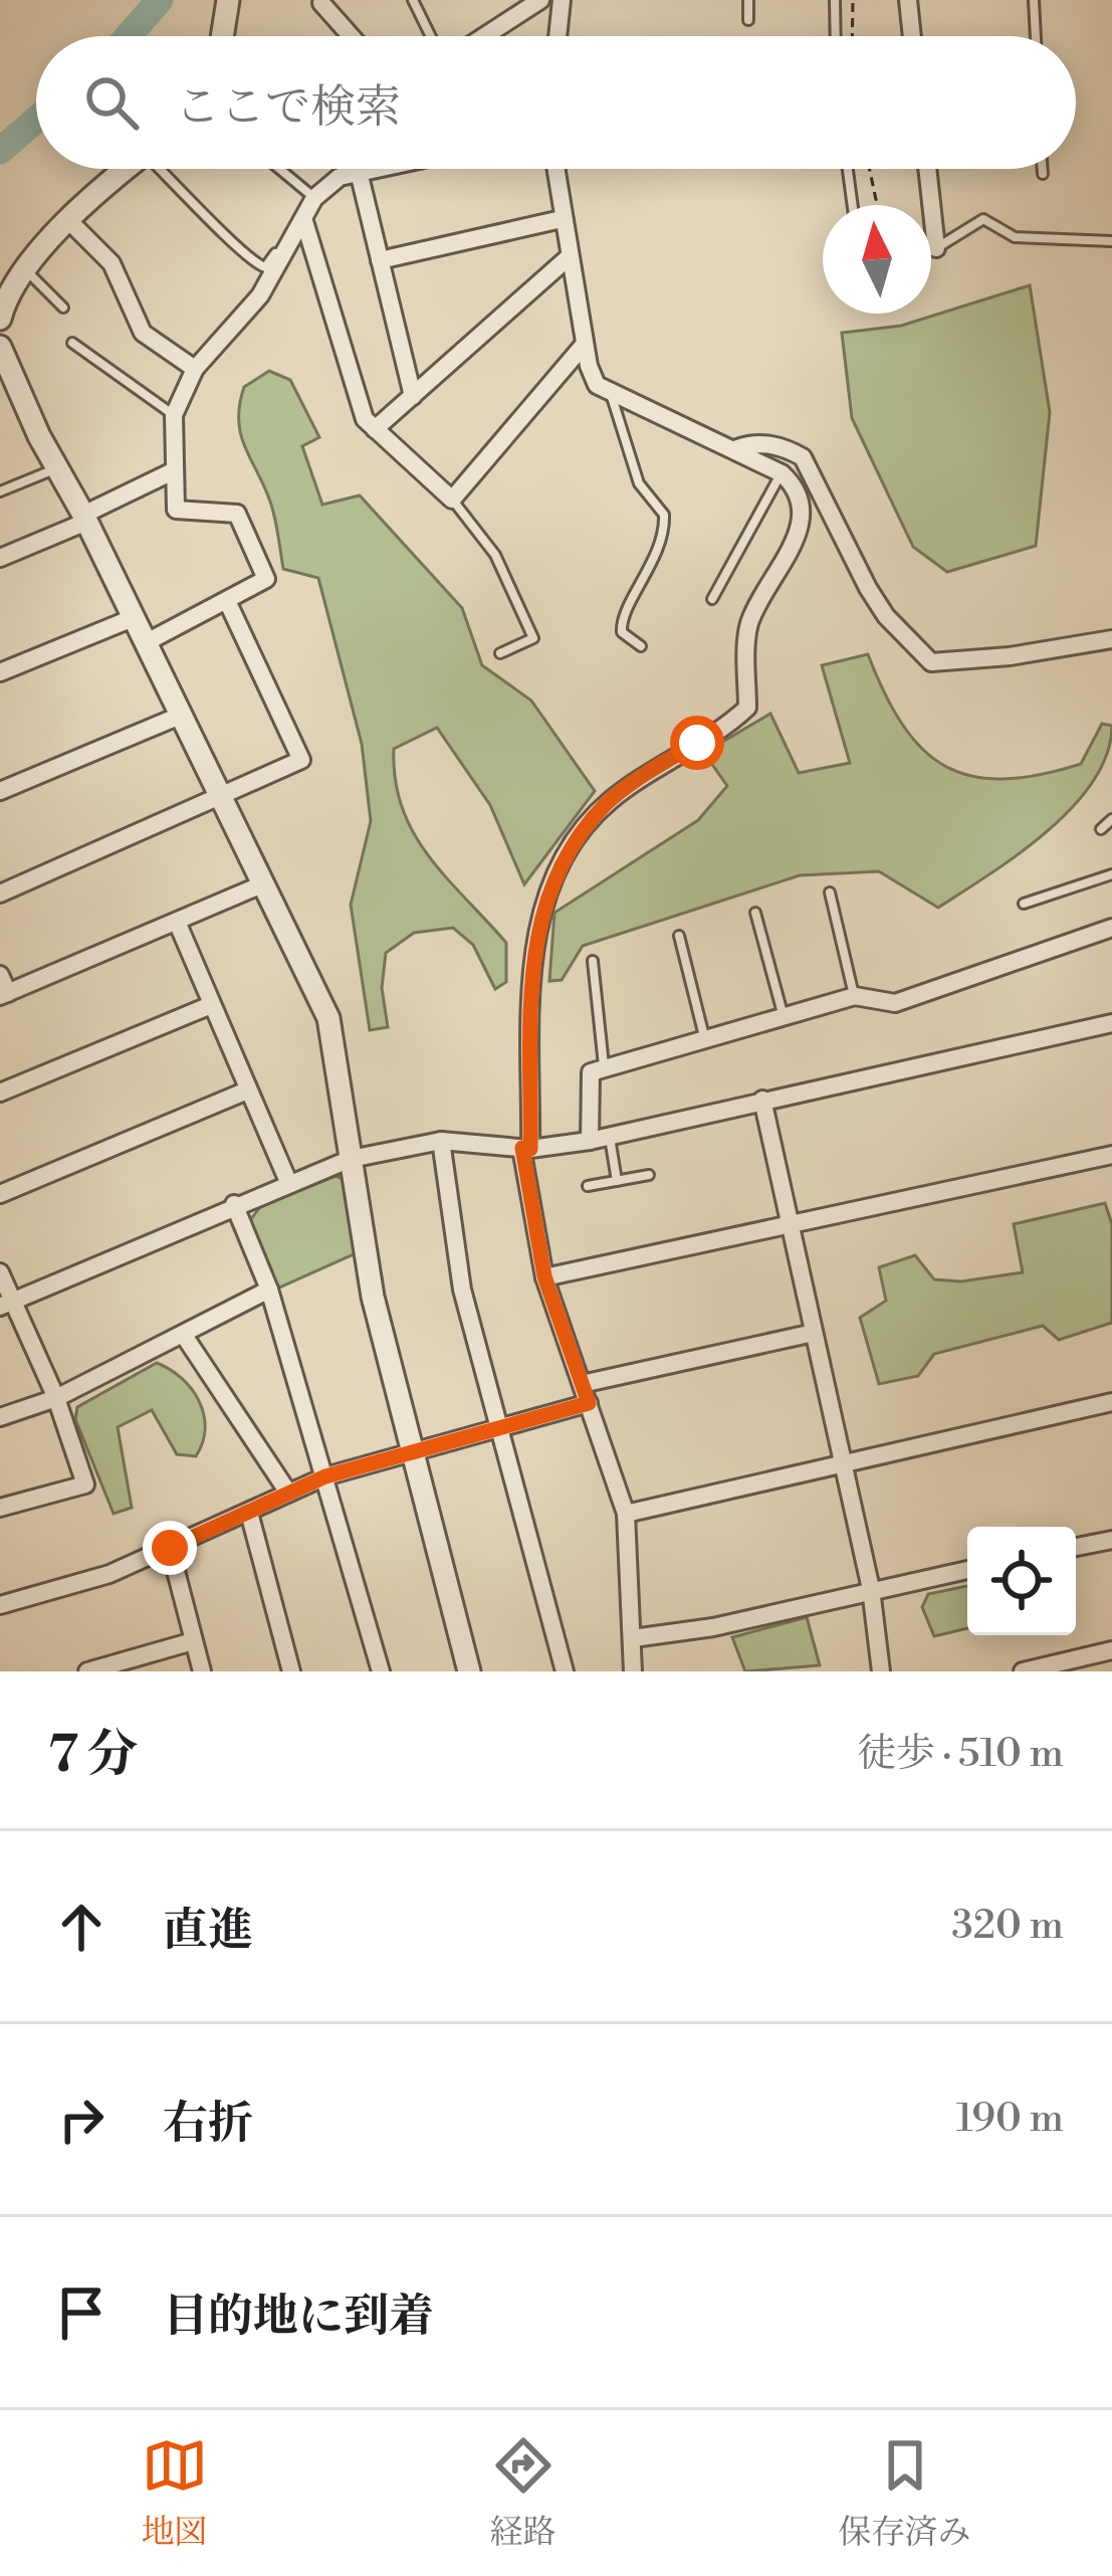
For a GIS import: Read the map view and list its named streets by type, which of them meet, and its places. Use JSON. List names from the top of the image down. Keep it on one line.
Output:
{"north":"top","page":{"search":"ここで検索","heading":["7 分","徒歩 · 510 m"],"list":[["直進","320 m"],["右折","190 m"],"目的地に到着"],"nav":["地図","経路","保存済み"]}}
